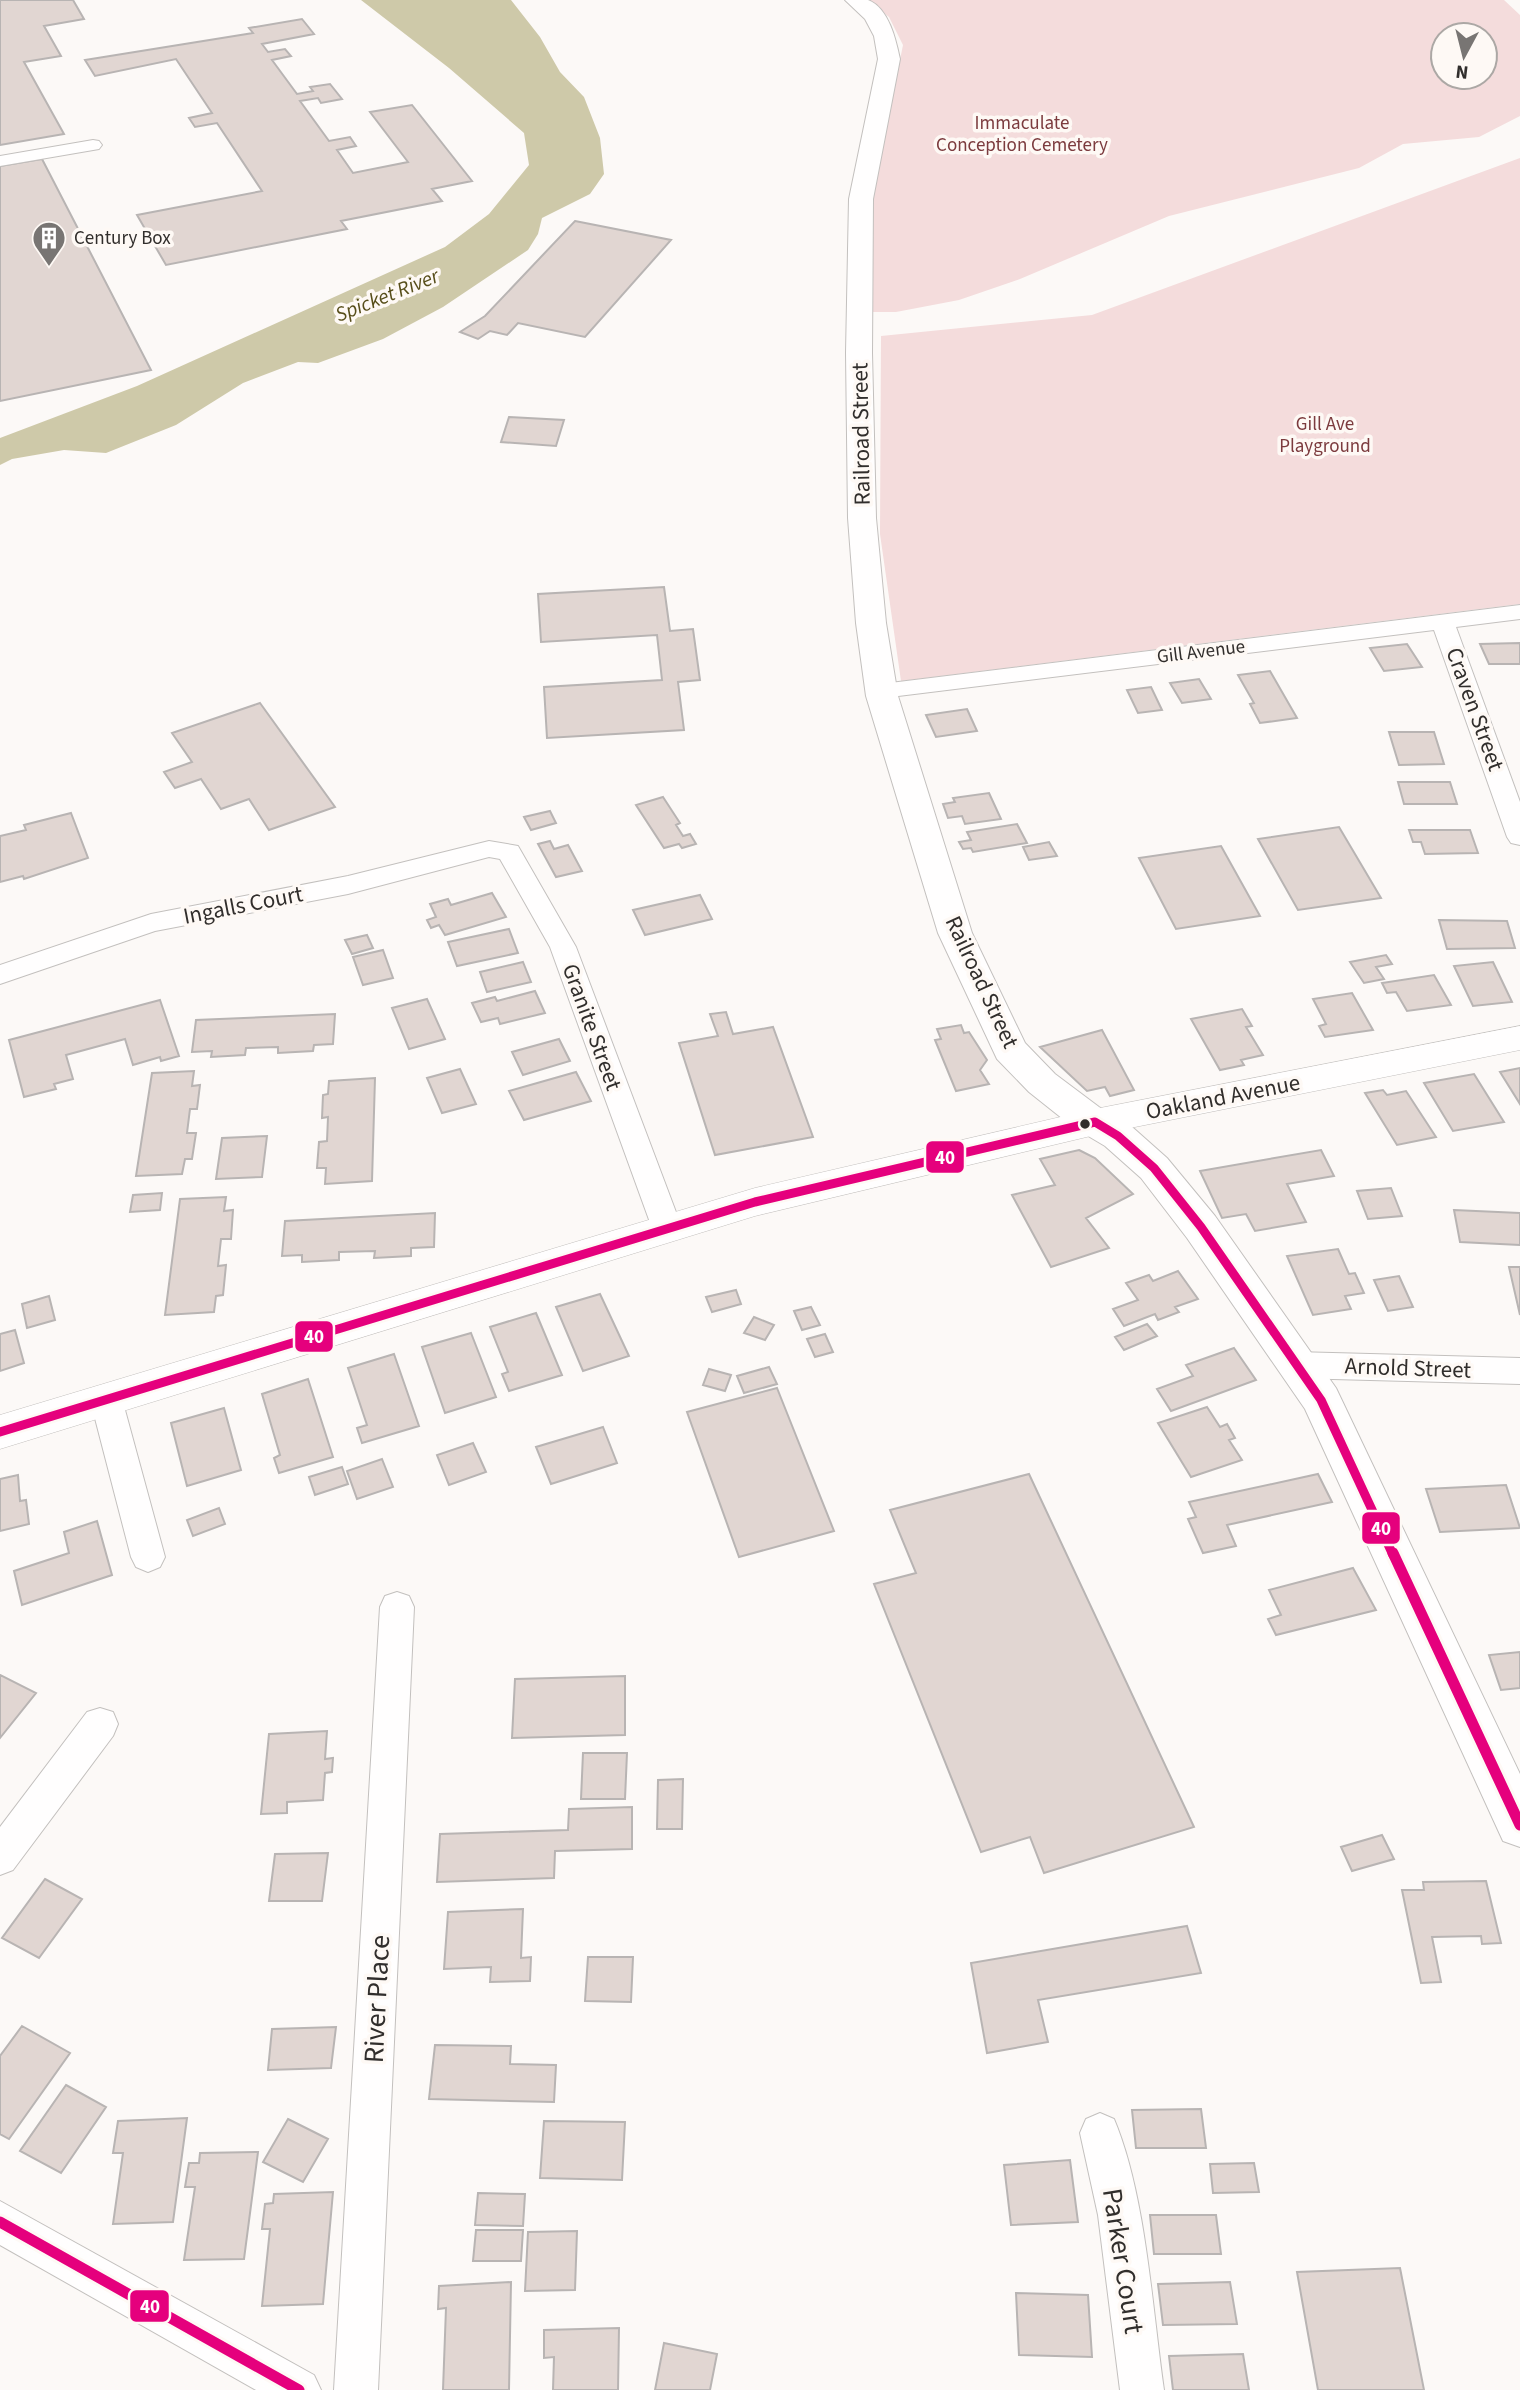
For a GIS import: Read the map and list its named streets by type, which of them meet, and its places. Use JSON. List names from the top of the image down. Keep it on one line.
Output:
{"streets":{"main road":["Railroad Street"],"street":["Gill Avenue","Craven Street","Ingalls Court","Granite Street","Oakland Avenue","Arnold Street","River Place","Parker Court"]},"crossings":[["Railroad Street","Gill Avenue"],["Railroad Street","Oakland Avenue"],["Railroad Street","Arnold Street"],["Gill Avenue","Craven Street"],["Ingalls Court","Granite Street"],["Granite Street","Oakland Avenue"]],"water":["Spicket River"],"parks":["Immaculate Conception Cemetery","Gill Ave Playground"],"places":{"building":["Century Box"]},"lines":["transit line 40"],"north":"bottom"}
